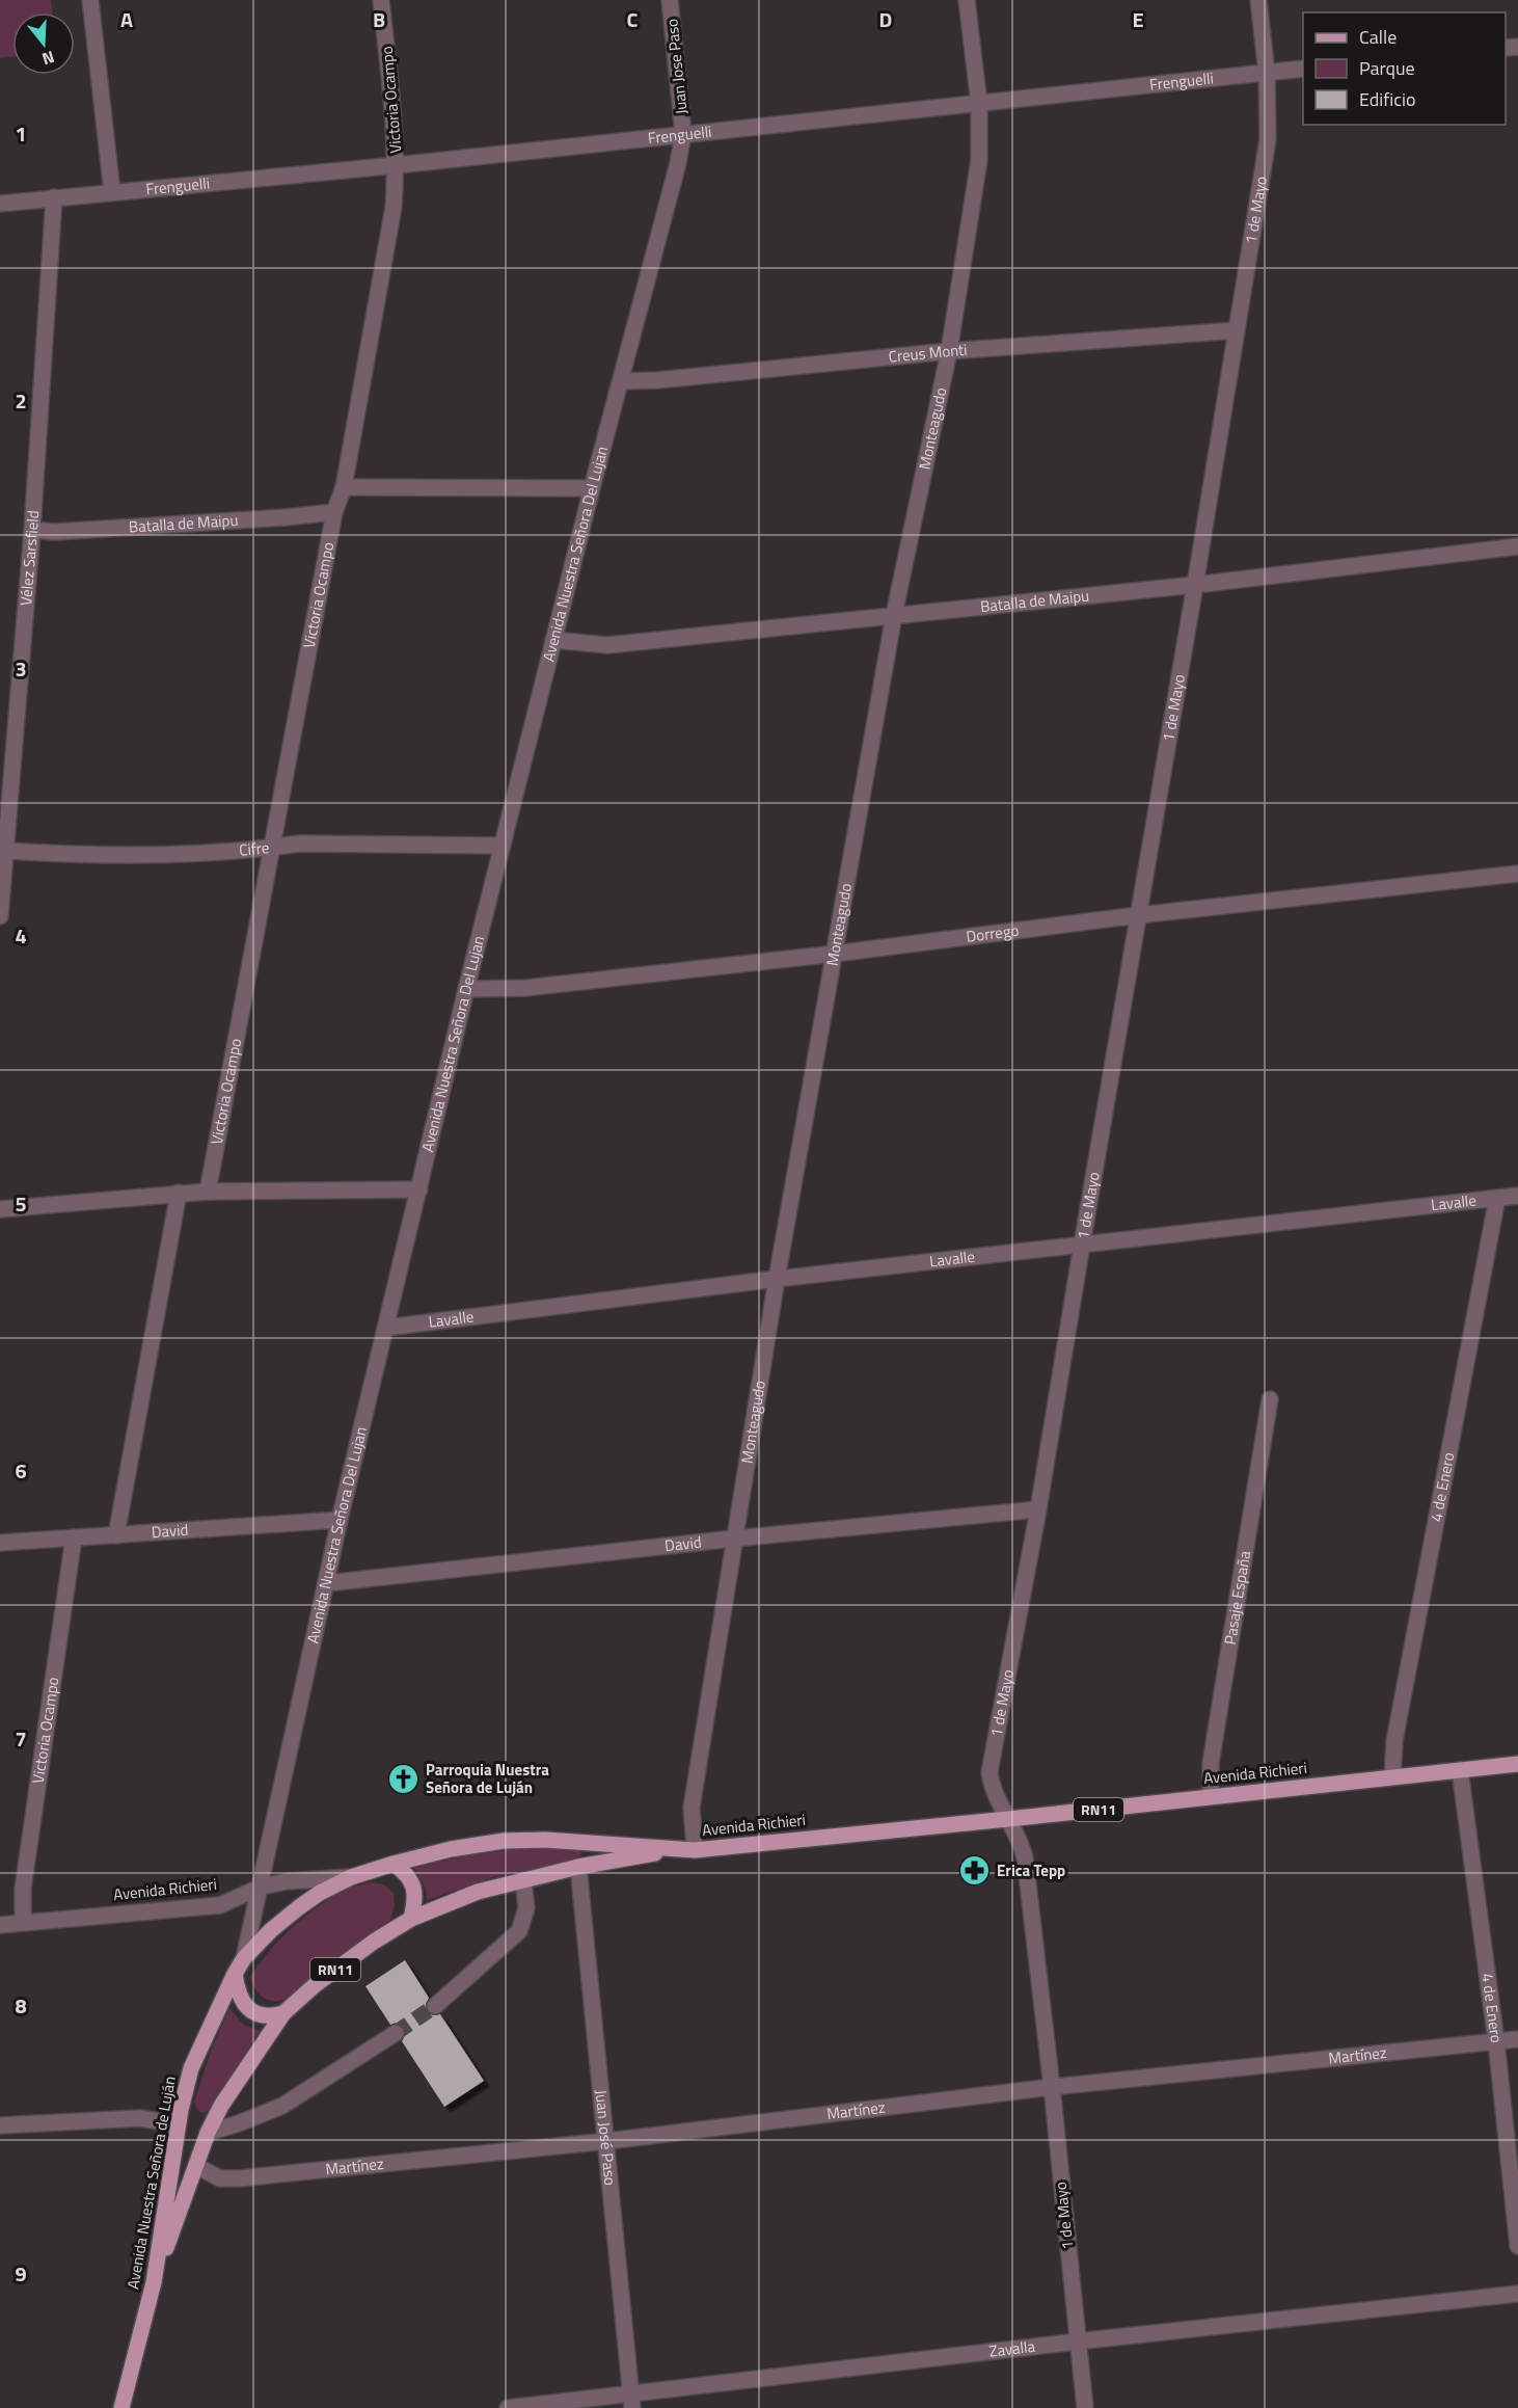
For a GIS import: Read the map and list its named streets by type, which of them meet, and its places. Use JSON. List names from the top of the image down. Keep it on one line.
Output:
{"streets":{"main road":["Avenida Richieri","RN11","Avenida Nuestra Señora de Luján"],"street":["Juan Jose Paso","Frenguelli","Victoria Ocampo","1 de Mayo","Creus Monti","Monteagudo","Batalla de Maipu","Avenida Nuestra Señora Del Lujan","Vélez Sarsfield","Cifre","Dorrego","Lavalle","4 de Enero","David","Pasaje España","Martínez","Juan José Paso","Zavalla"]},"crossings":[["Juan Jose Paso","Frenguelli"],["Juan Jose Paso","Avenida Nuestra Señora Del Lujan"],["Frenguelli","Victoria Ocampo"],["Frenguelli","1 de Mayo"],["Frenguelli","Monteagudo"],["Frenguelli","Avenida Nuestra Señora Del Lujan"],["Frenguelli","Vélez Sarsfield"],["Victoria Ocampo","Batalla de Maipu"],["Victoria Ocampo","Cifre"],["Victoria Ocampo","David"],["Victoria Ocampo","Avenida Richieri"],["1 de Mayo","Creus Monti"],["1 de Mayo","Batalla de Maipu"],["1 de Mayo","Dorrego"],["1 de Mayo","Lavalle"],["1 de Mayo","David"],["1 de Mayo","Avenida Richieri"],["1 de Mayo","Martínez"],["1 de Mayo","Zavalla"],["Creus Monti","Monteagudo"],["Creus Monti","Avenida Nuestra Señora Del Lujan"],["Monteagudo","Batalla de Maipu"],["Monteagudo","Dorrego"],["Monteagudo","Lavalle"],["Monteagudo","David"],["Monteagudo","Avenida Richieri"],["Monteagudo","RN11"],["Batalla de Maipu","Avenida Nuestra Señora Del Lujan"],["Batalla de Maipu","Vélez Sarsfield"],["Avenida Nuestra Señora Del Lujan","Cifre"],["Avenida Nuestra Señora Del Lujan","Dorrego"],["Avenida Nuestra Señora Del Lujan","Lavalle"],["Avenida Nuestra Señora Del Lujan","David"],["Avenida Nuestra Señora Del Lujan","Avenida Richieri"],["Avenida Nuestra Señora Del Lujan","Avenida Nuestra Señora de Luján"],["Vélez Sarsfield","Cifre"],["Lavalle","4 de Enero"],["4 de Enero","Avenida Richieri"],["4 de Enero","Martínez"],["Pasaje España","Avenida Richieri"],["Avenida Richieri","RN11"],["Avenida Richieri","Avenida Nuestra Señora de Luján"],["RN11","Martínez"],["RN11","Juan José Paso"],["RN11","Avenida Nuestra Señora de Luján"],["Martínez","Juan José Paso"],["Juan José Paso","Zavalla"]],"places":{"church":["Parroquia Nuestra Señora de Luján"],"pharmacy":["Erica Tepp"]},"legend":["Calle","Parque","Edificio"],"north":"bottom","grid":{"columns":["A","B","C","D","E"],"rows":["1","2","3","4","5","6","7","8","9"]}}
